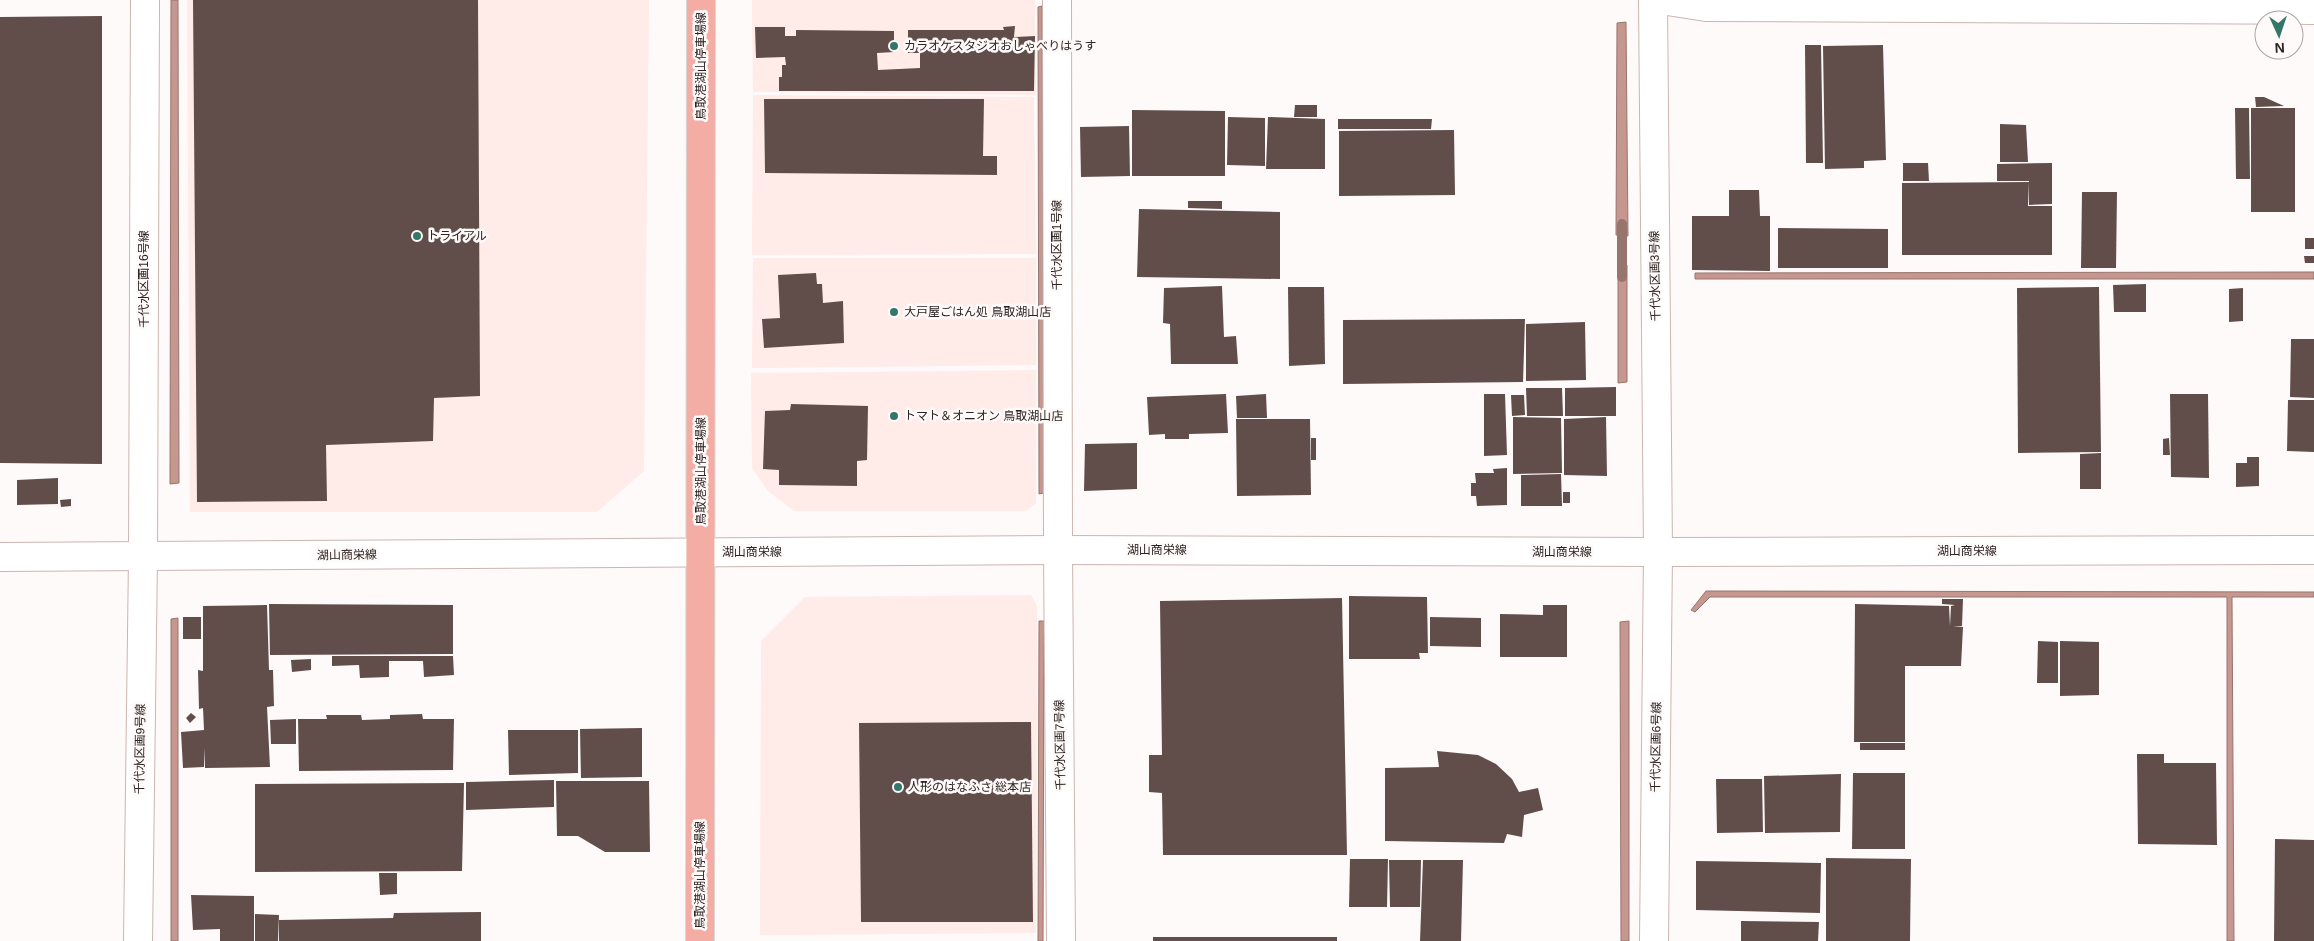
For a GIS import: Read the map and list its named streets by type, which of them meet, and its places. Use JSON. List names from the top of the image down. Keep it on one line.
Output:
{"streets":{"main road":["鳥取港湖山停車場線"],"street":["千代水区画1号線","千代水区画3号線","千代水区画16号線","湖山商栄線","千代水区画7号線","千代水区画6号線","千代水区画9号線"]},"crossings":[["鳥取港湖山停車場線","湖山商栄線"],["千代水区画1号線","湖山商栄線"],["千代水区画1号線","千代水区画7号線"],["千代水区画3号線","湖山商栄線"],["千代水区画3号線","千代水区画6号線"],["千代水区画16号線","湖山商栄線"],["千代水区画16号線","千代水区画9号線"],["湖山商栄線","千代水区画7号線"],["湖山商栄線","千代水区画6号線"],["湖山商栄線","千代水区画9号線"]],"places":["カラオケスタジオおしゃべりはうす","トライアル","大戸屋ごはん処 鳥取湖山店","トマト＆オニオン 鳥取湖山店","人形のはなふさ 総本店"],"north":"bottom"}
